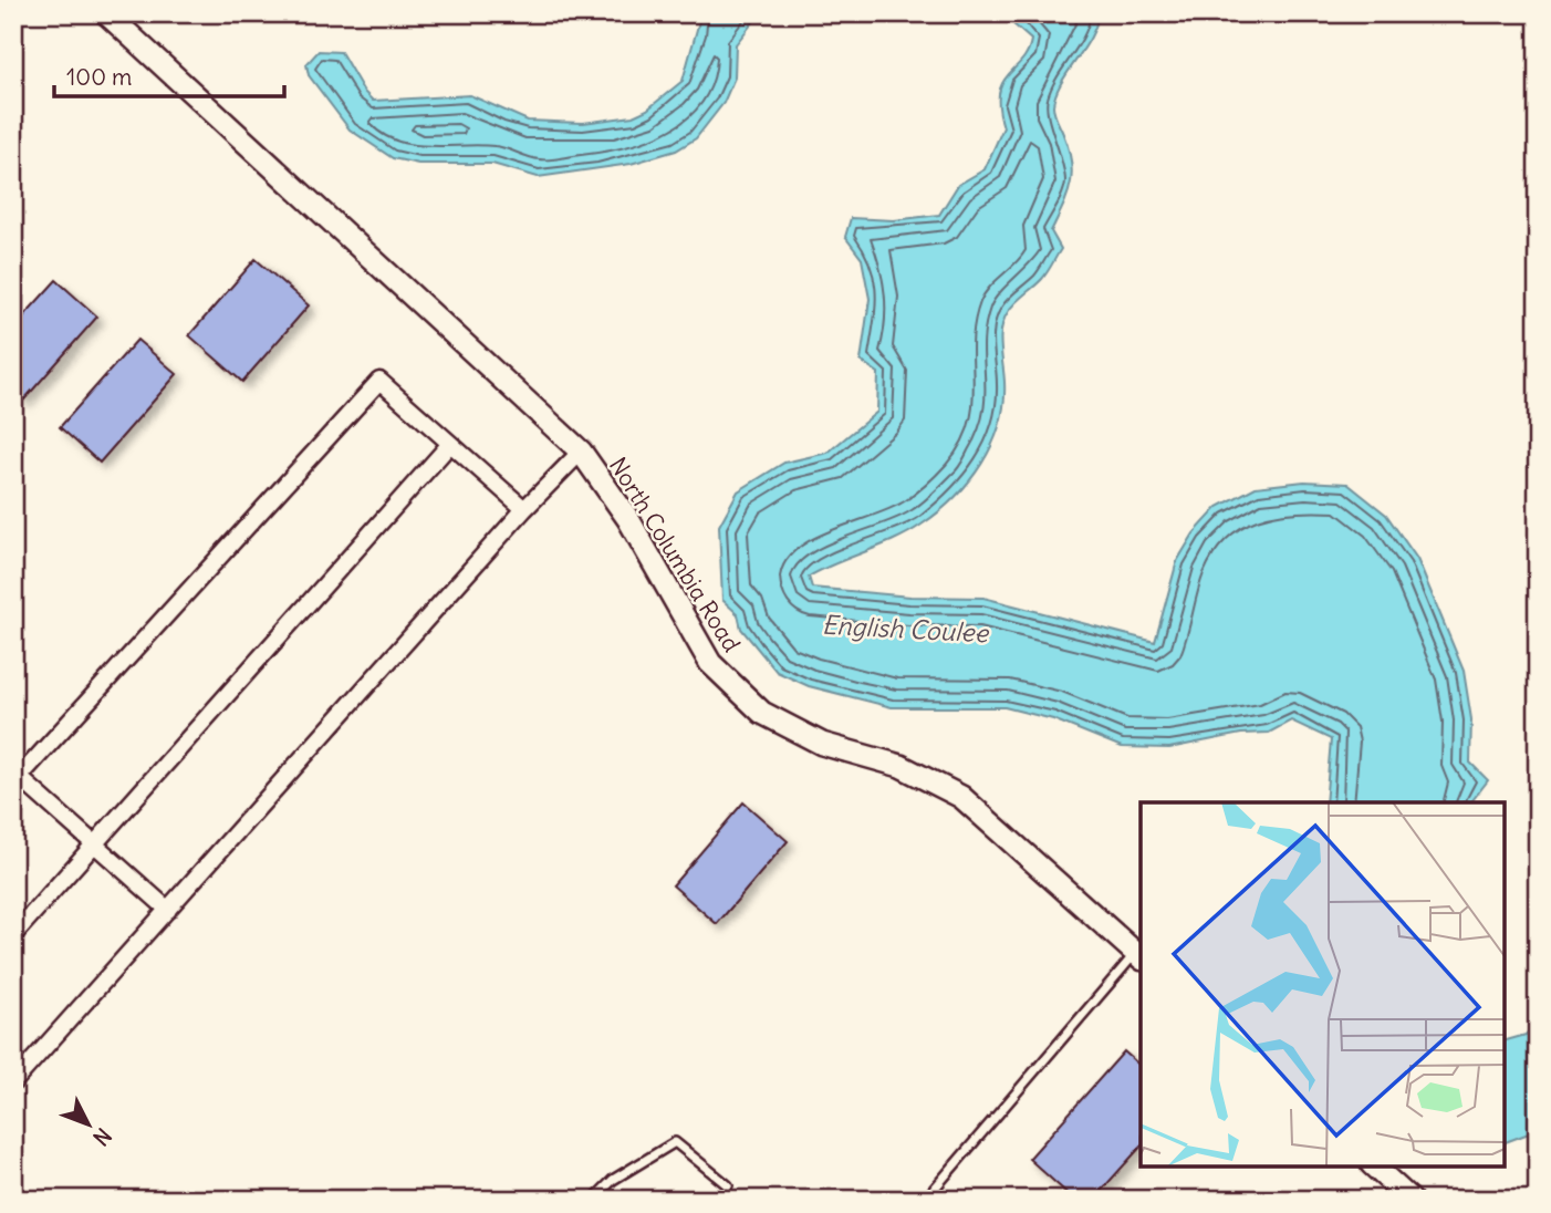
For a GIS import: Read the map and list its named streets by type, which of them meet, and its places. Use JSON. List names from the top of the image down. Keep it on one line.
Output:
{"streets":{"street":["North Columbia Road"]},"water":["English Coulee"],"scale_bar":"100 m","north":"bottom right"}
